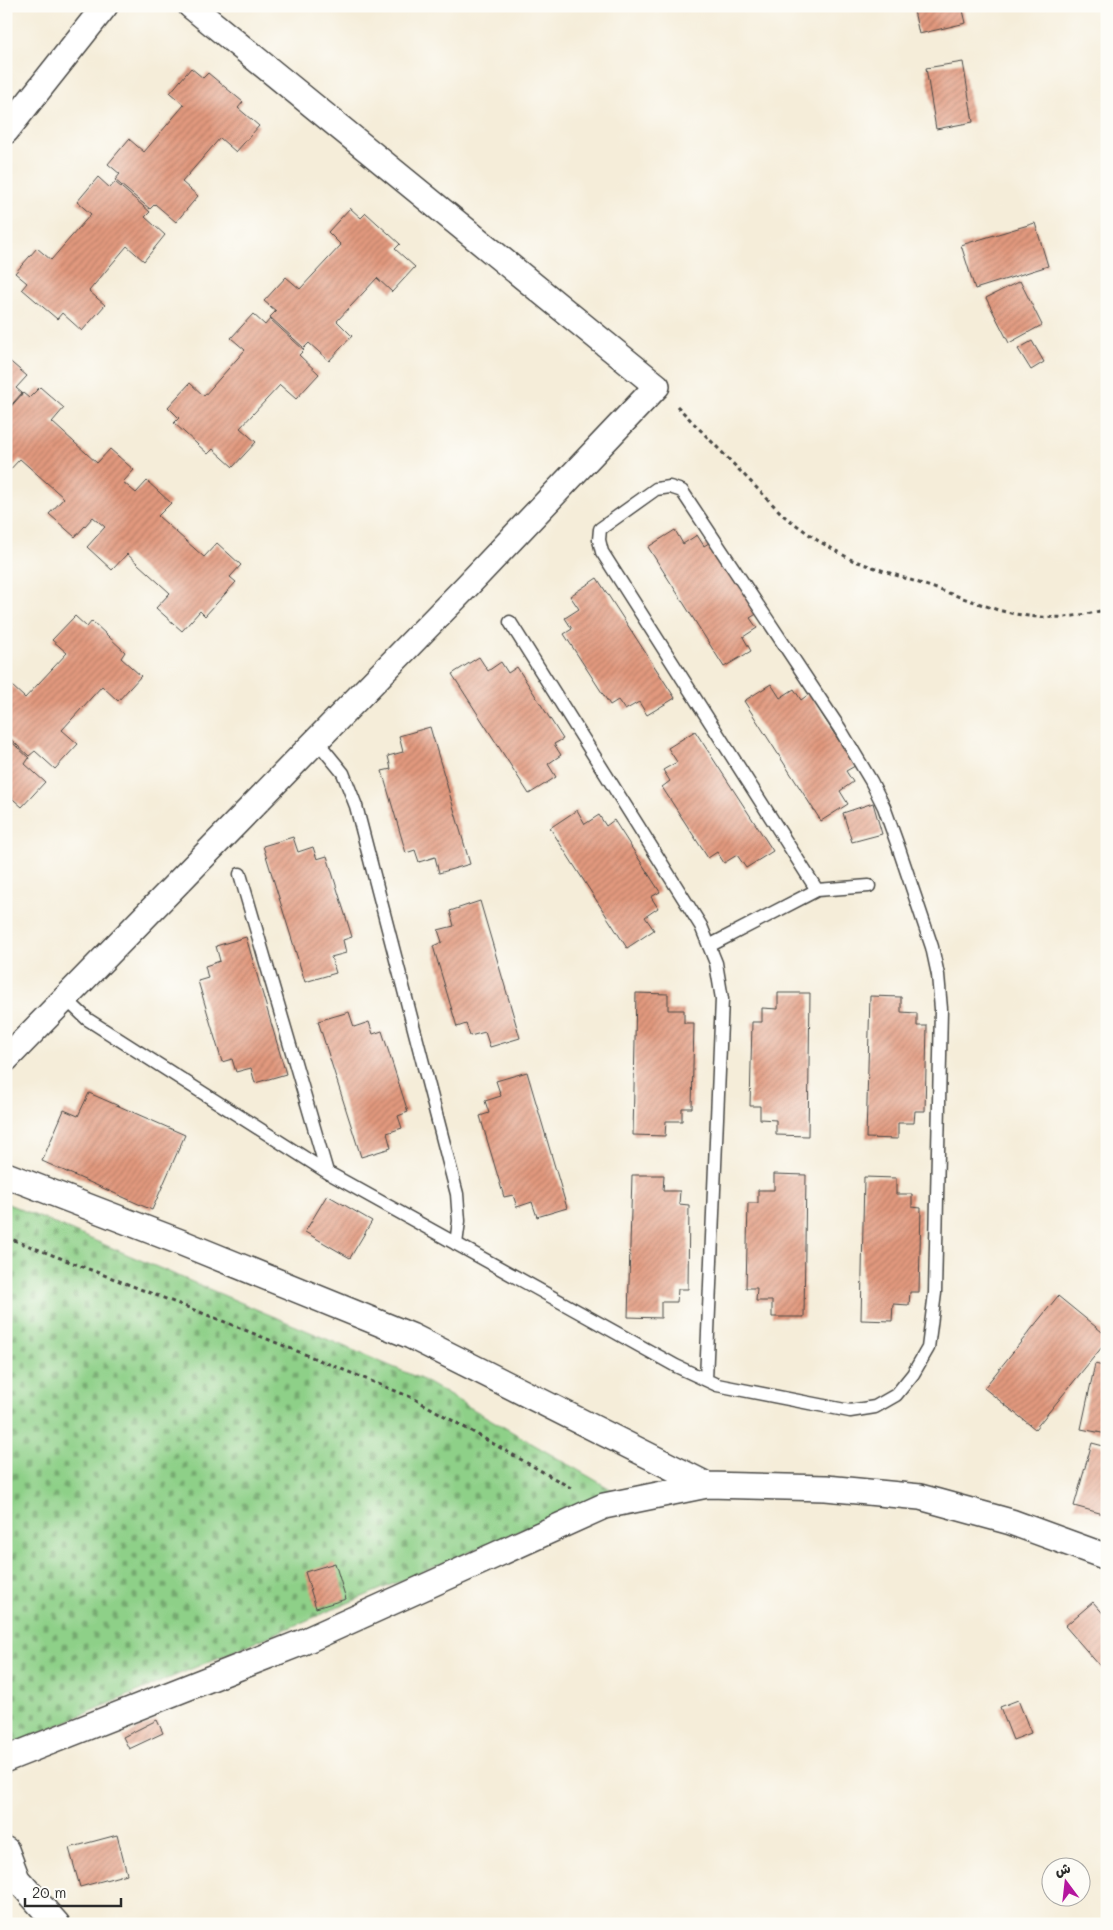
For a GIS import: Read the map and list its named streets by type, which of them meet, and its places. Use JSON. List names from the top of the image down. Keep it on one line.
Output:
{"scale_bar":"20 m","north":"top"}
